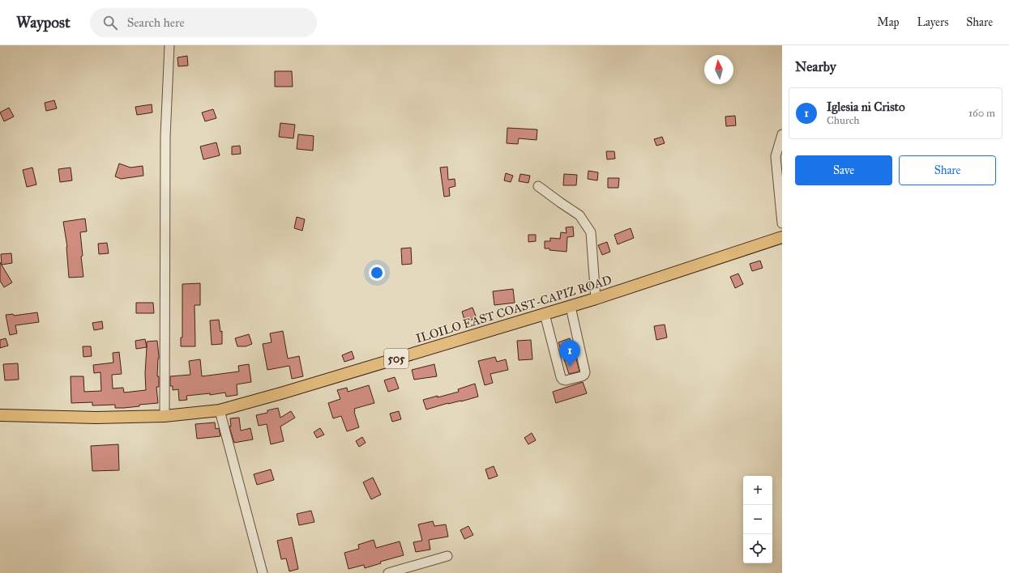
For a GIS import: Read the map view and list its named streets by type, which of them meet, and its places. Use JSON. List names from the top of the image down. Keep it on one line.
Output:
{"streets":{"main road":["ILOILO EAST COAST-CAPIZ ROAD","505"]},"north":"top","page":{"header":"Waypost","search":"Search here","nav":["Map","Layers","Share"],"heading":"Nearby","list":[{"mark":"1","name":"Iglesia ni Cristo","note":"Church","value":"160 m"}],"buttons":["Save","Share"],"pins":"1","map_buttons":["+","−"]}}
